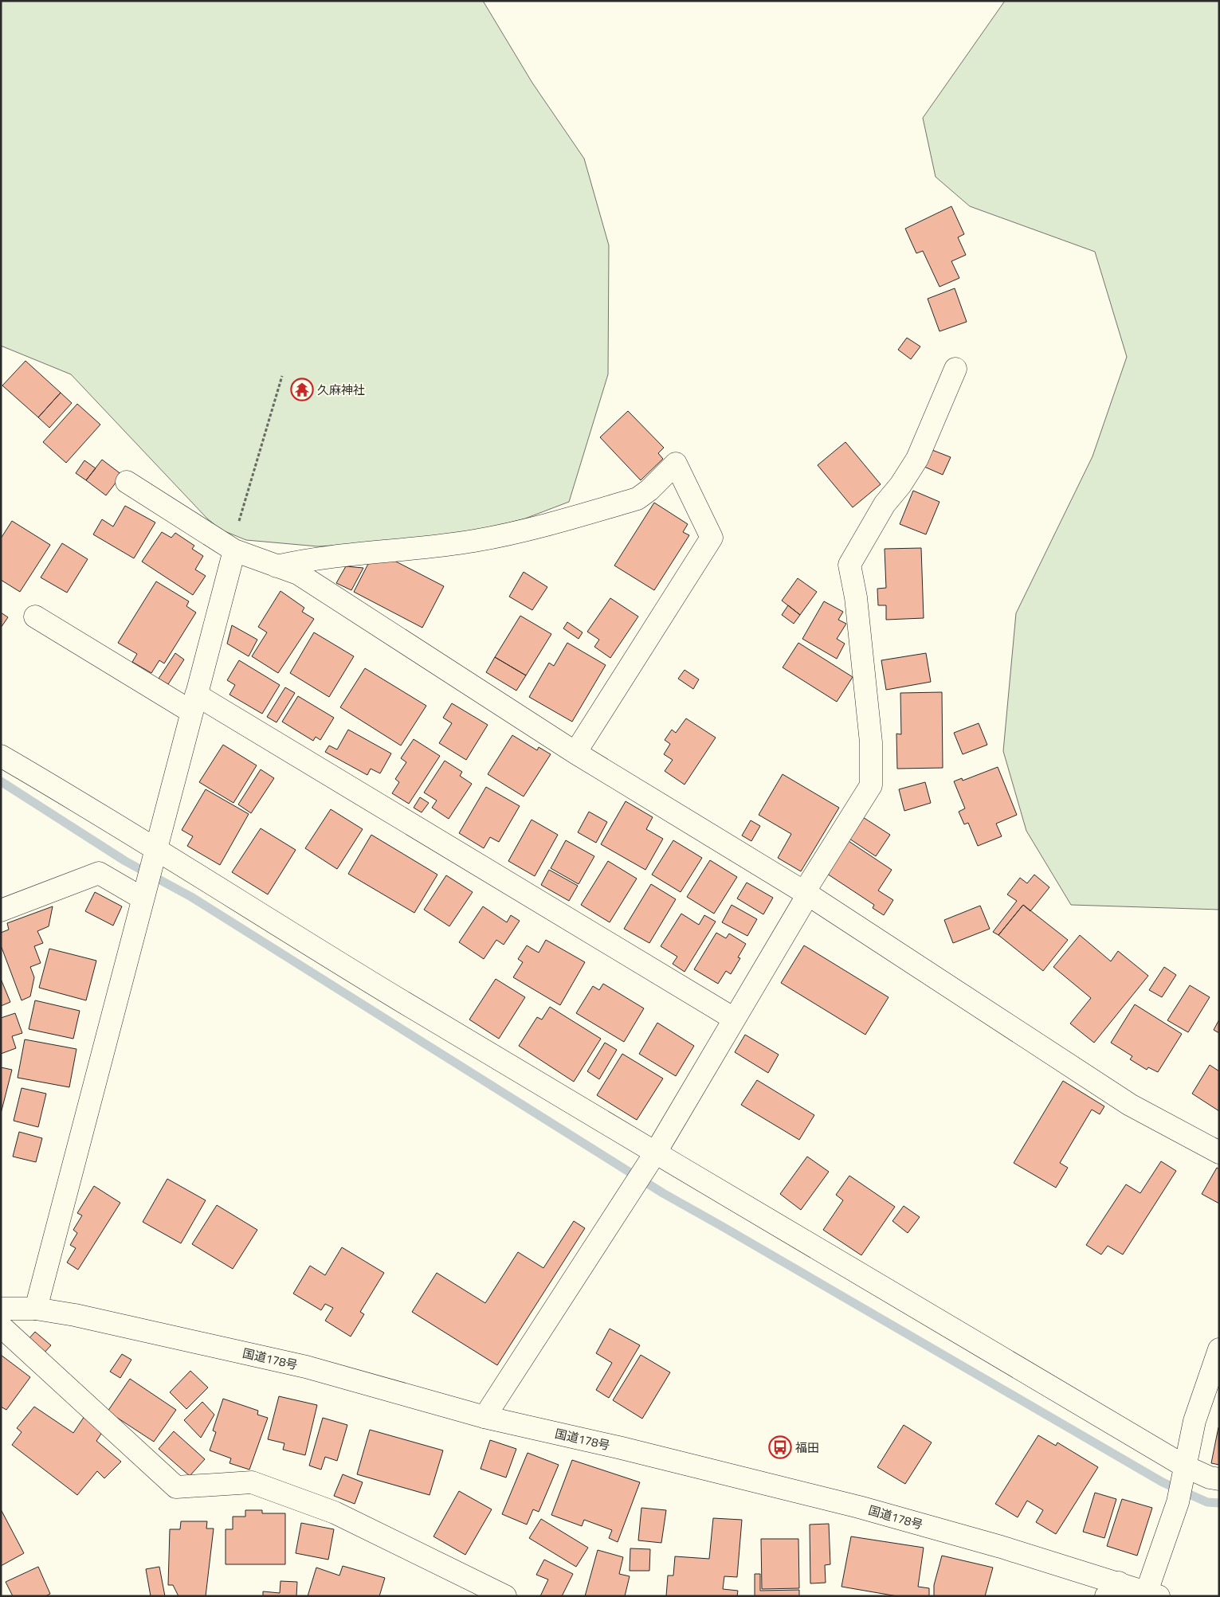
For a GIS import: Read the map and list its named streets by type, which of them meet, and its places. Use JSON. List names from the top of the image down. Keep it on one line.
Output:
{"streets":{"main road":["国道178号"]},"places":{"temple":["久麻神社"],"bus stop":["福田"]}}
